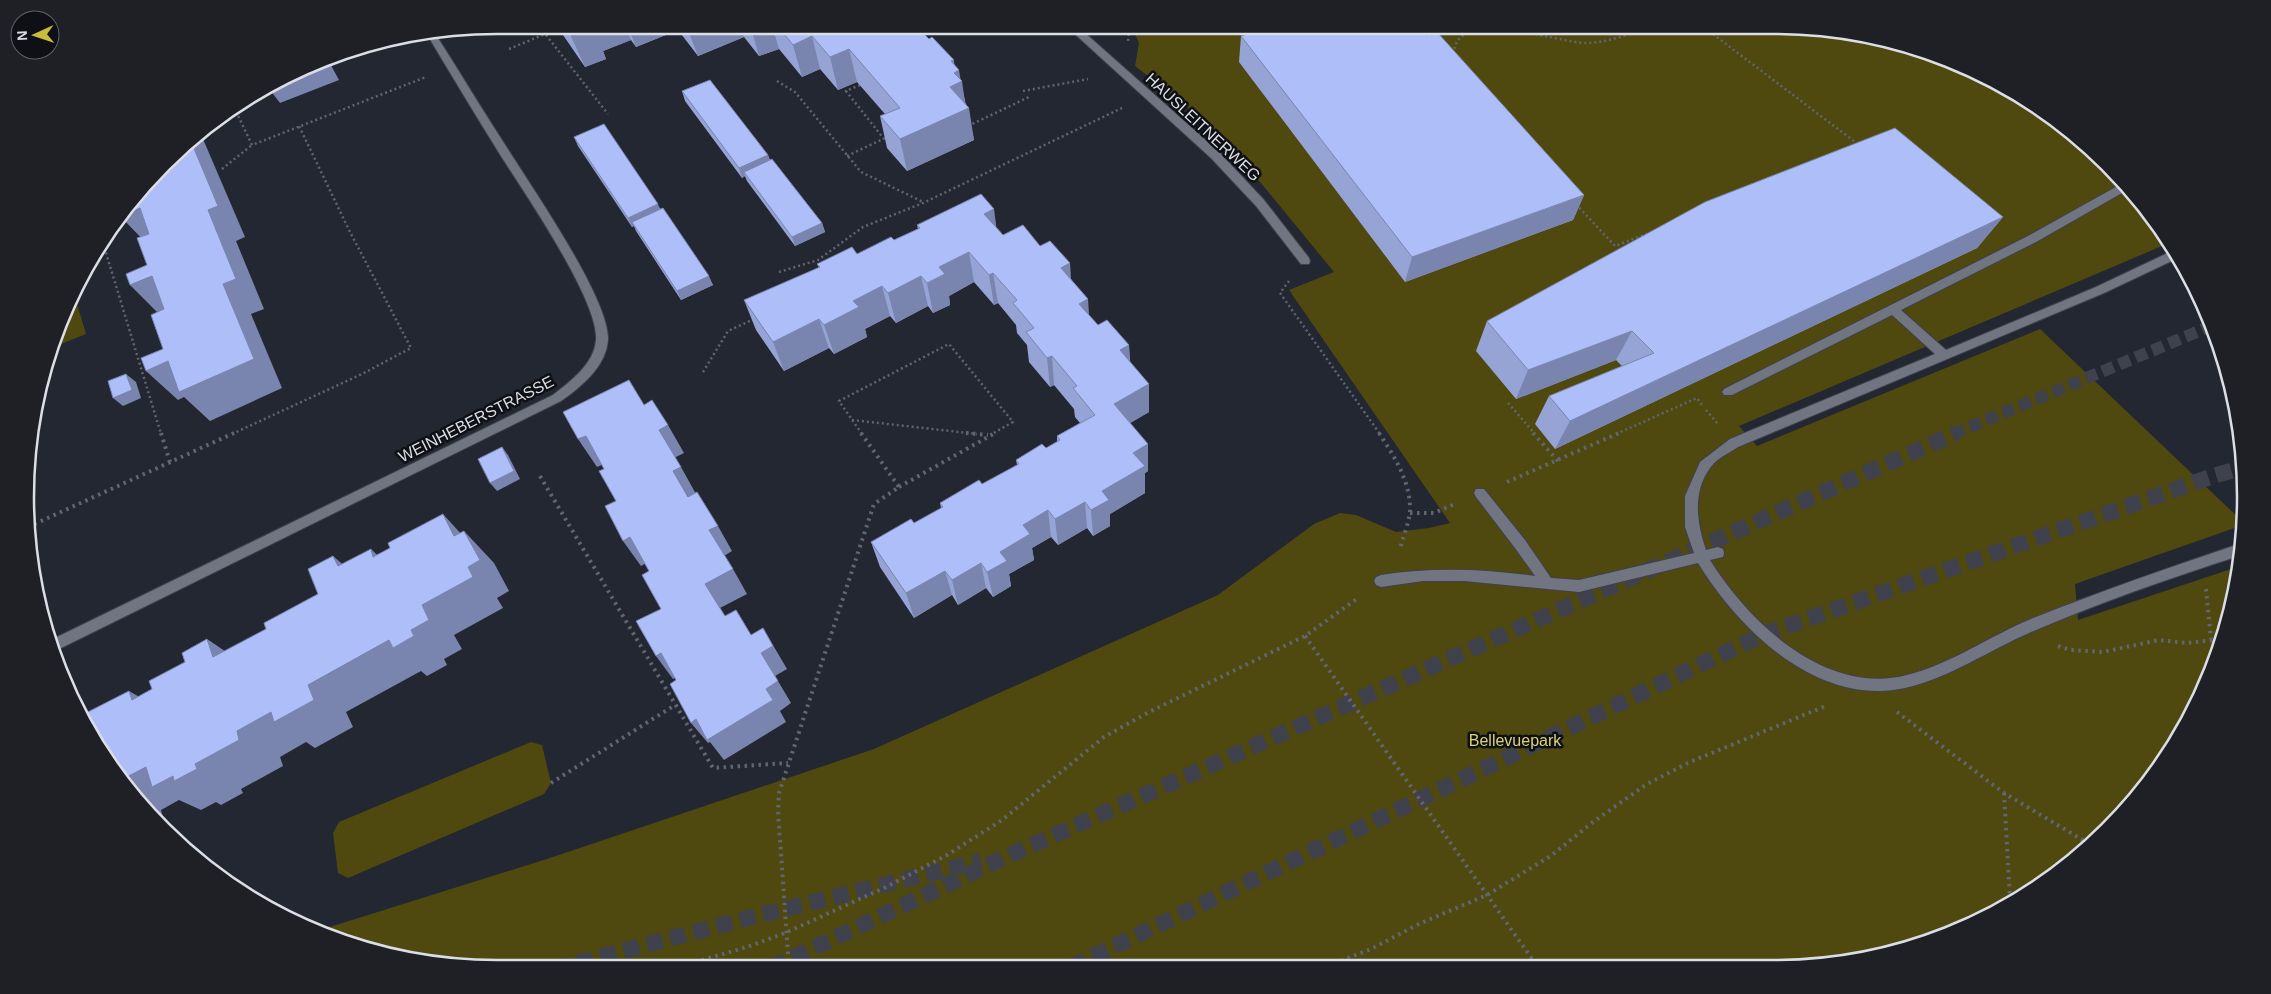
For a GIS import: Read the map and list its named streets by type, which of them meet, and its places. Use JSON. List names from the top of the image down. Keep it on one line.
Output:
{"streets":{"street":["HAUSLEITNERWEG","WEINHEBERSTRASSE"]},"parks":["Bellevuepark"],"north":"left"}
